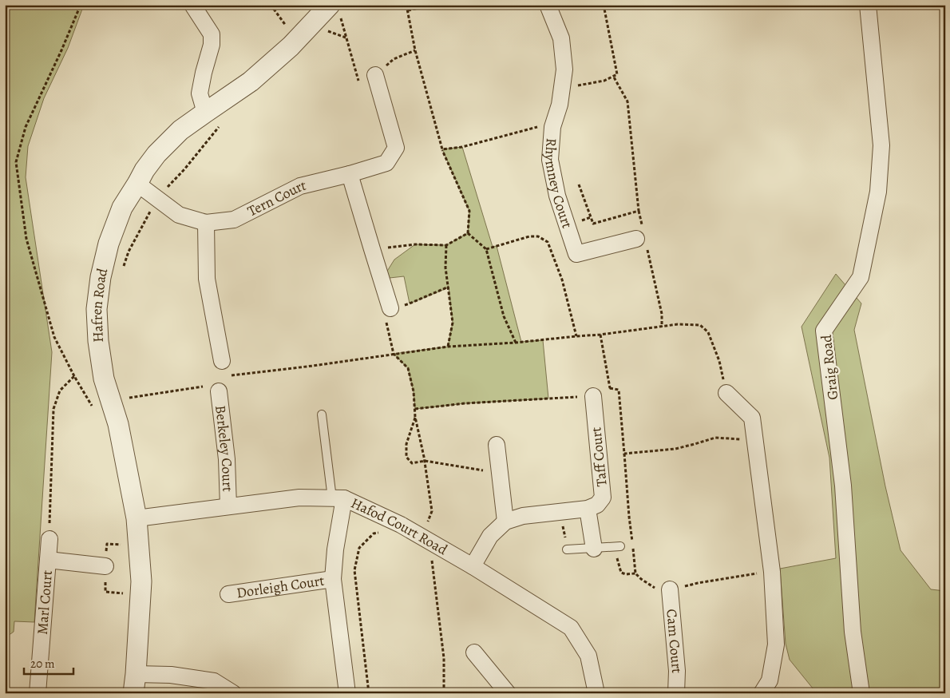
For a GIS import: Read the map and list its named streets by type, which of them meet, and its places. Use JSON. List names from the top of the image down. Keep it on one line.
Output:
{"streets":{"street":["Rhymney Court","Tern Court","Hafren Road","Graig Road","Berkeley Court","Taff Court","Hafod Court Road","Dorleigh Court","Marl Court","Cam Court"]},"crossings":[["Tern Court","Hafren Road"],["Hafren Road","Hafod Court Road"],["Berkeley Court","Hafod Court Road"],["Hafod Court Road","Dorleigh Court"]],"scale_bar":"20 m"}
